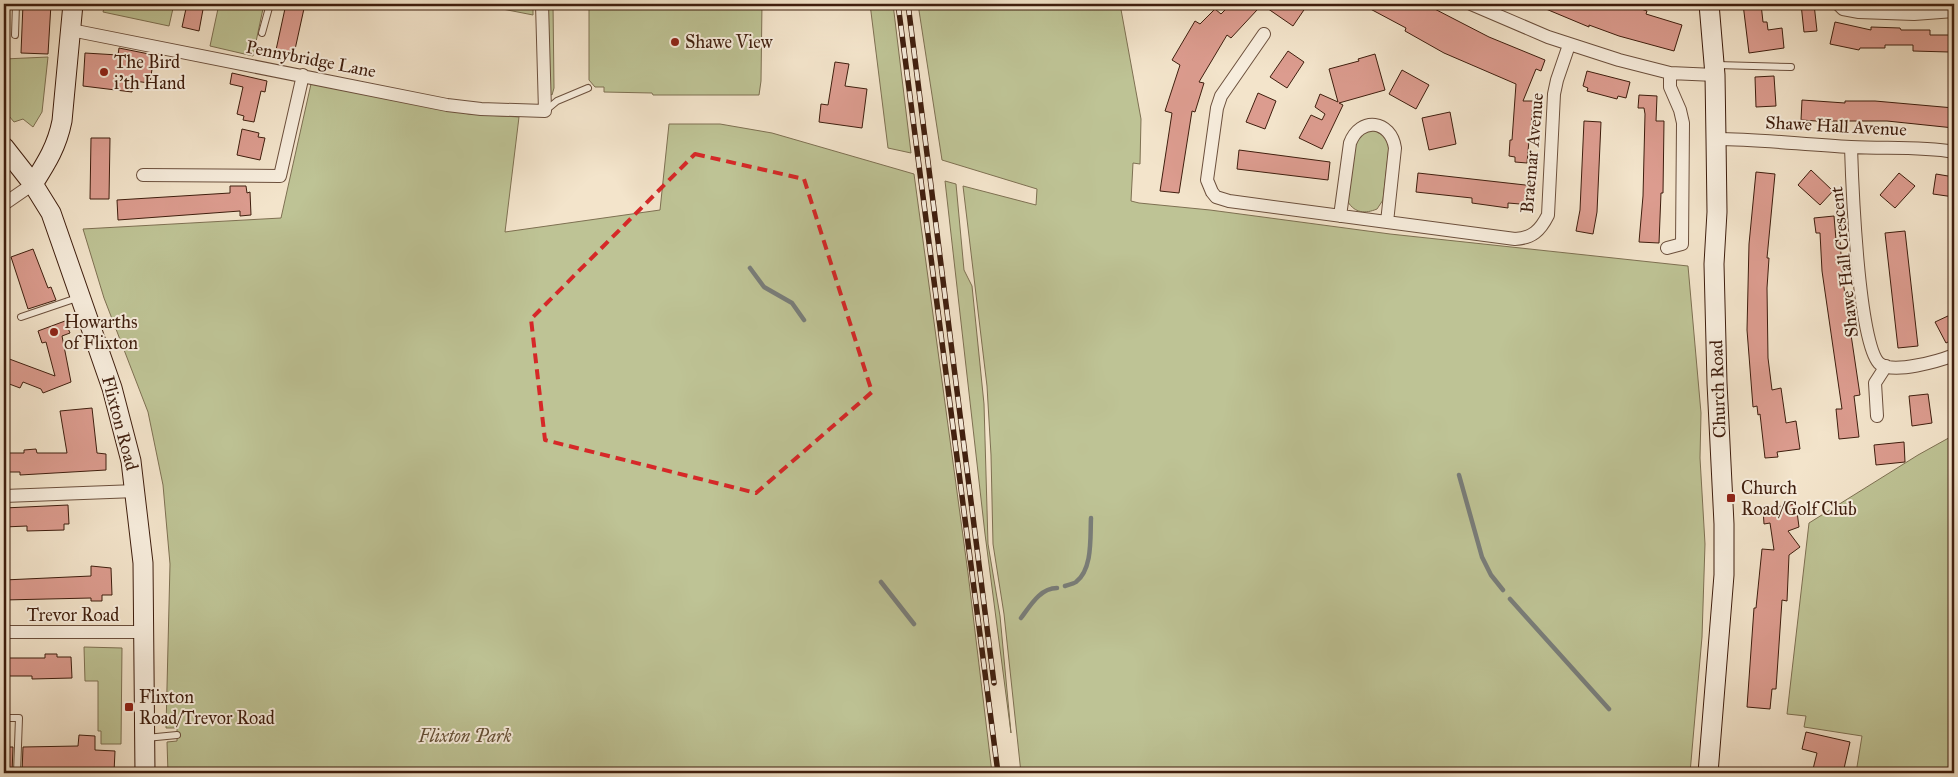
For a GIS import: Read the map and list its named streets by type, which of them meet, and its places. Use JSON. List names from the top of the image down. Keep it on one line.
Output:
{"streets":{"main road":["Church Road","Flixton Road"],"street":["Pennybridge Lane","Shawe Hall Avenue","Braemar Avenue","Shawe Hall Crescent","Trevor Road"]},"crossings":[["Shawe Hall Avenue","Shawe Hall Crescent"],["Shawe Hall Avenue","Church Road"],["Flixton Road","Trevor Road"]],"parks":["Flixton Park"],"places":{"other":["Shawe View","The Bird i'th Hand","Howarths of Flixton"],"transit":["Church Road/Golf Club","Flixton Road/Trevor Road"]}}
